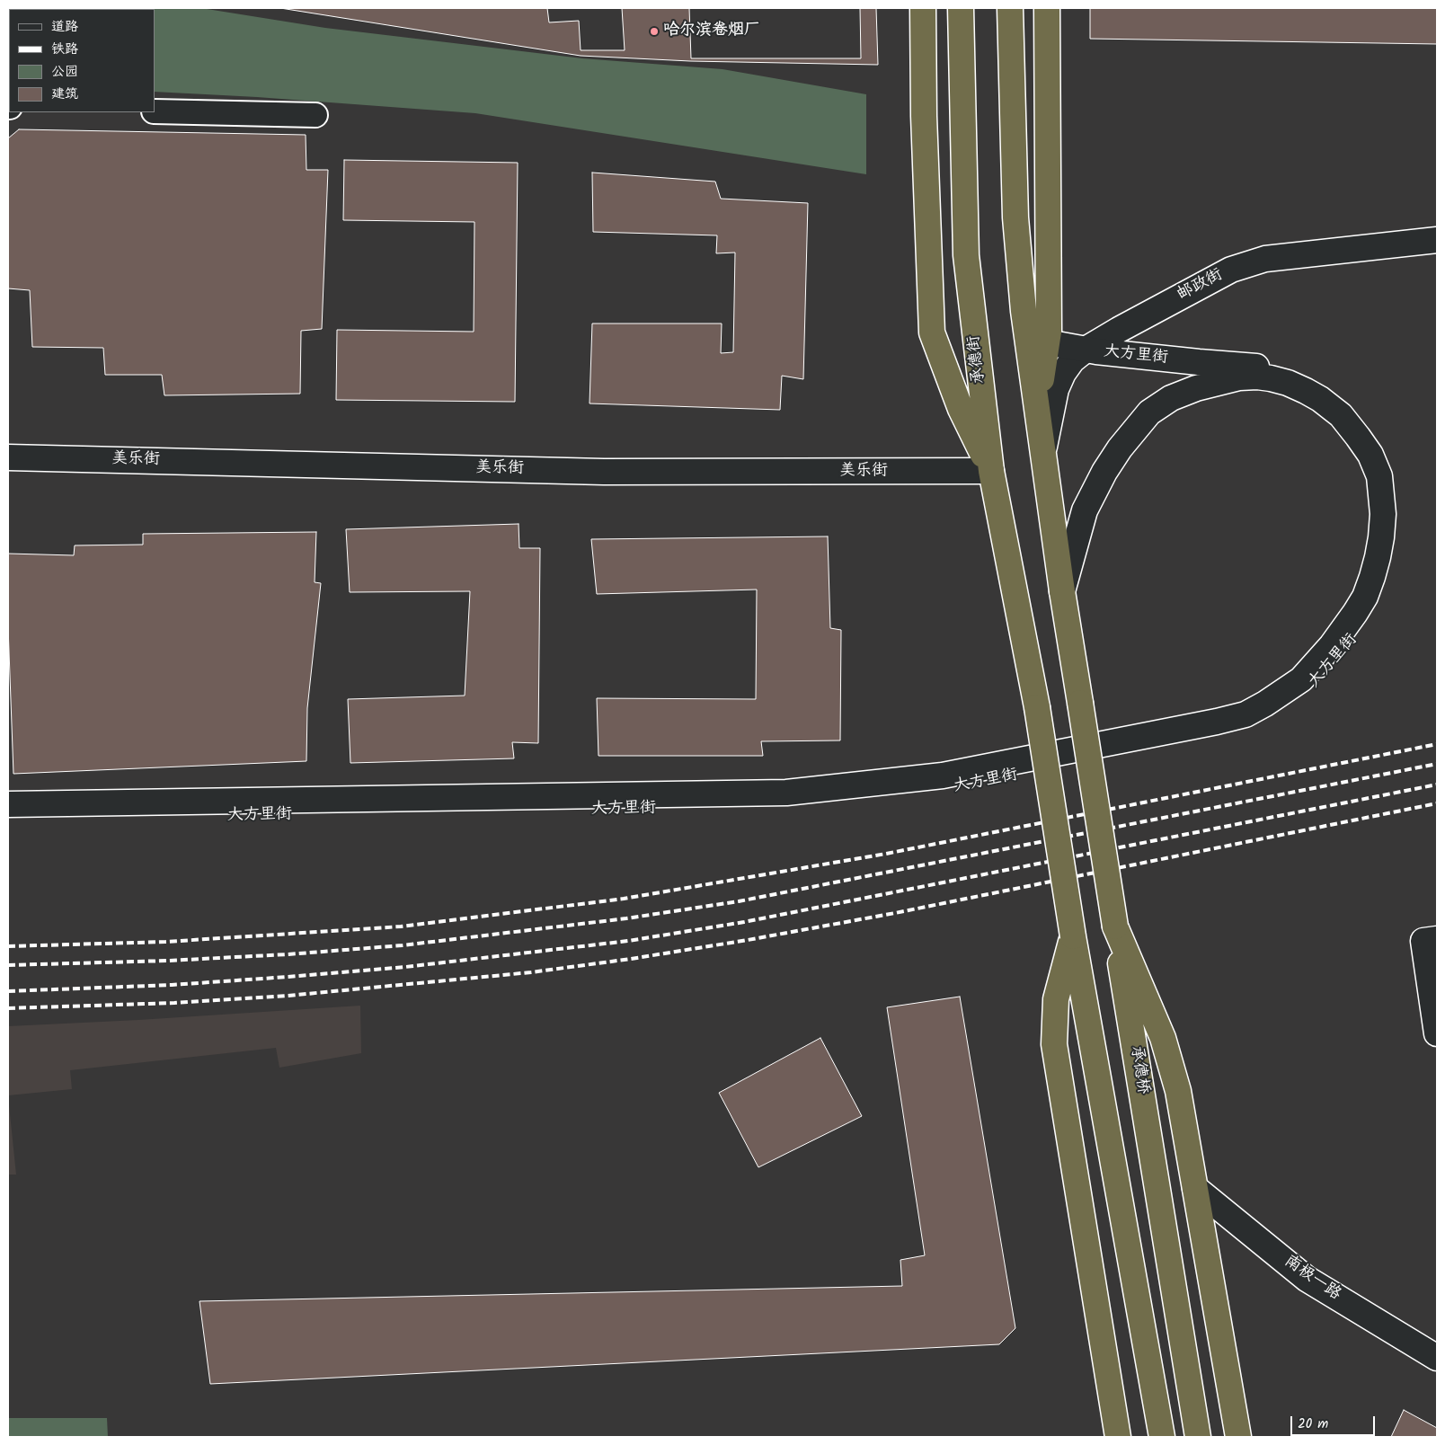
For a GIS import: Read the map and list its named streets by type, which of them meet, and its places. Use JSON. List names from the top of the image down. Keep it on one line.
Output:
{"streets":{"highway":["承德街","承德桥"],"main road":["邮政街","大方里街","美乐街","南极一路"]},"crossings":[["邮政街","大方里街"],["大方里街","承德桥"],["承德街","美乐街"]],"places":["哈尔滨卷烟厂"],"legend":["道路","铁路","公园","建筑"],"scale_bar":"20 m"}
